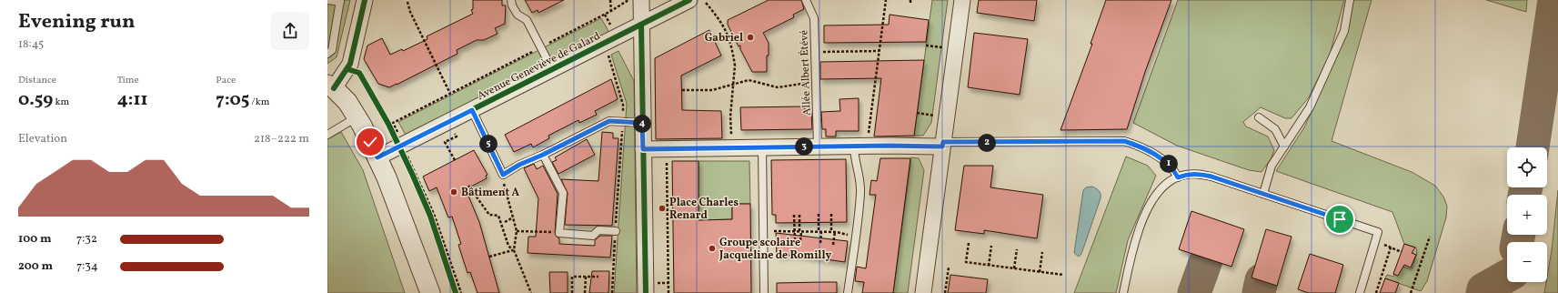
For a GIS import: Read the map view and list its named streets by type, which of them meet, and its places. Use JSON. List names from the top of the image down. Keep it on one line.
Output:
{"streets":{"street":["Avenue Geneviève de Galard"],"lane":["Allée Albert Étévé"]},"places":["Gabriel","Bâtiment A","Place Charles Renard","Groupe scolaire Jacqueline de Romilly"],"page":{"heading":["Evening run","18:45"],"stats":[["Distance","0.59 km"],["Time","4:11"],["Pace","7:05 /km"]],"pins":["4","2","5","3","1"],"chart":["Elevation","218–222 m"],"map_buttons":["+","−"],"list":[{"name":"100 m","note":"7:32"},{"name":"200 m","note":"7:34"}]}}
